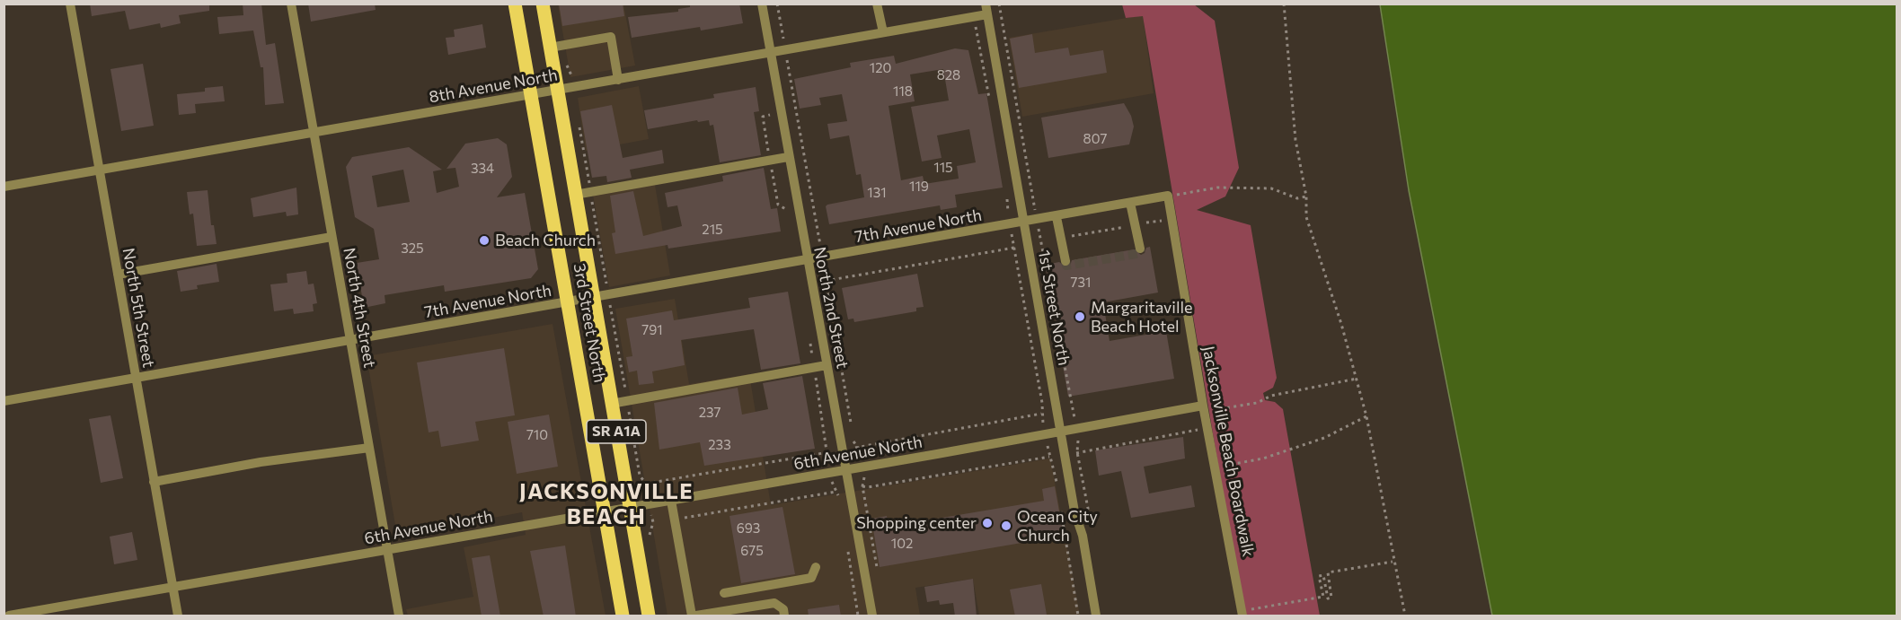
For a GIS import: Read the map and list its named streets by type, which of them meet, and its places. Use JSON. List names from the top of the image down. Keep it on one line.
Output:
{"streets":{"main road":["3rd Street North","SR A1A"],"street":["8th Avenue North","7th Avenue North","North 5th Street","North 4th Street","North 2nd Street","1st Street North","Jacksonville Beach Boardwalk","6th Avenue North"]},"crossings":[["8th Avenue North","North 5th Street"],["8th Avenue North","North 4th Street"],["8th Avenue North","North 2nd Street"],["8th Avenue North","1st Street North"],["8th Avenue North","3rd Street North"],["7th Avenue North","North 5th Street"],["7th Avenue North","North 4th Street"],["7th Avenue North","North 2nd Street"],["7th Avenue North","1st Street North"],["7th Avenue North","3rd Street North"],["7th Avenue North","Jacksonville Beach Boardwalk"],["North 5th Street","6th Avenue North"],["North 4th Street","6th Avenue North"],["North 2nd Street","6th Avenue North"],["1st Street North","6th Avenue North"],["3rd Street North","6th Avenue North"],["Jacksonville Beach Boardwalk","6th Avenue North"]],"districts":["JACKSONVILLE BEACH"],"places":["Beach Church","Margaritaville Beach Hotel","Shopping center","Ocean City Church"],"house_numbers":["120","828","118","807","115","334","119","131","215","325","731","791","237","710","233","693","102","675"]}
